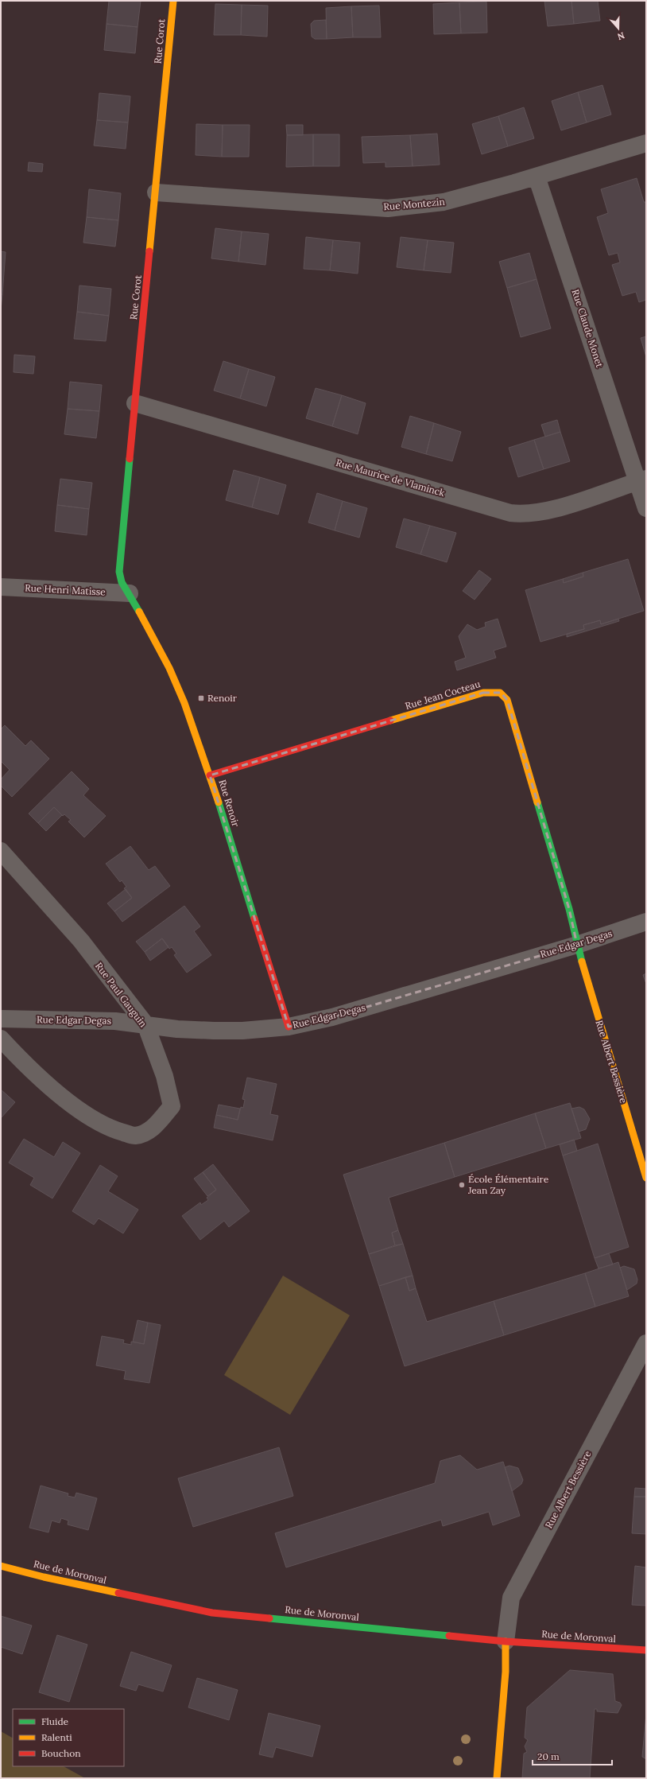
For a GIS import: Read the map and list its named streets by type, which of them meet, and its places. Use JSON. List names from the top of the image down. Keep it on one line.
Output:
{"streets":{"street":["Rue Corot","Rue Montezin","Rue Claude Monet","Rue Maurice de Vlaminck","Rue Henri Matisse","Rue Jean Cocteau","Rue Renoir","Rue Edgar Degas","Rue Paul Gauguin","Rue Albert Bessière","Rue de Moronval"]},"crossings":[["Rue Corot","Rue Montezin"],["Rue Corot","Rue Maurice de Vlaminck"],["Rue Corot","Rue Henri Matisse"],["Rue Corot","Rue Renoir"],["Rue Montezin","Rue Claude Monet"],["Rue Claude Monet","Rue Maurice de Vlaminck"],["Rue Henri Matisse","Rue Renoir"],["Rue Jean Cocteau","Rue Renoir"],["Rue Jean Cocteau","Rue Edgar Degas"],["Rue Jean Cocteau","Rue Albert Bessière"],["Rue Renoir","Rue Edgar Degas"],["Rue Edgar Degas","Rue Paul Gauguin"],["Rue Edgar Degas","Rue Albert Bessière"],["Rue Albert Bessière","Rue de Moronval"]],"places":{"transit":["Renoir"],"other":["École Élémentaire Jean Zay"]},"legend":["Fluide","Ralenti","Bouchon"],"scale_bar":"20 m","north":"bottom"}
